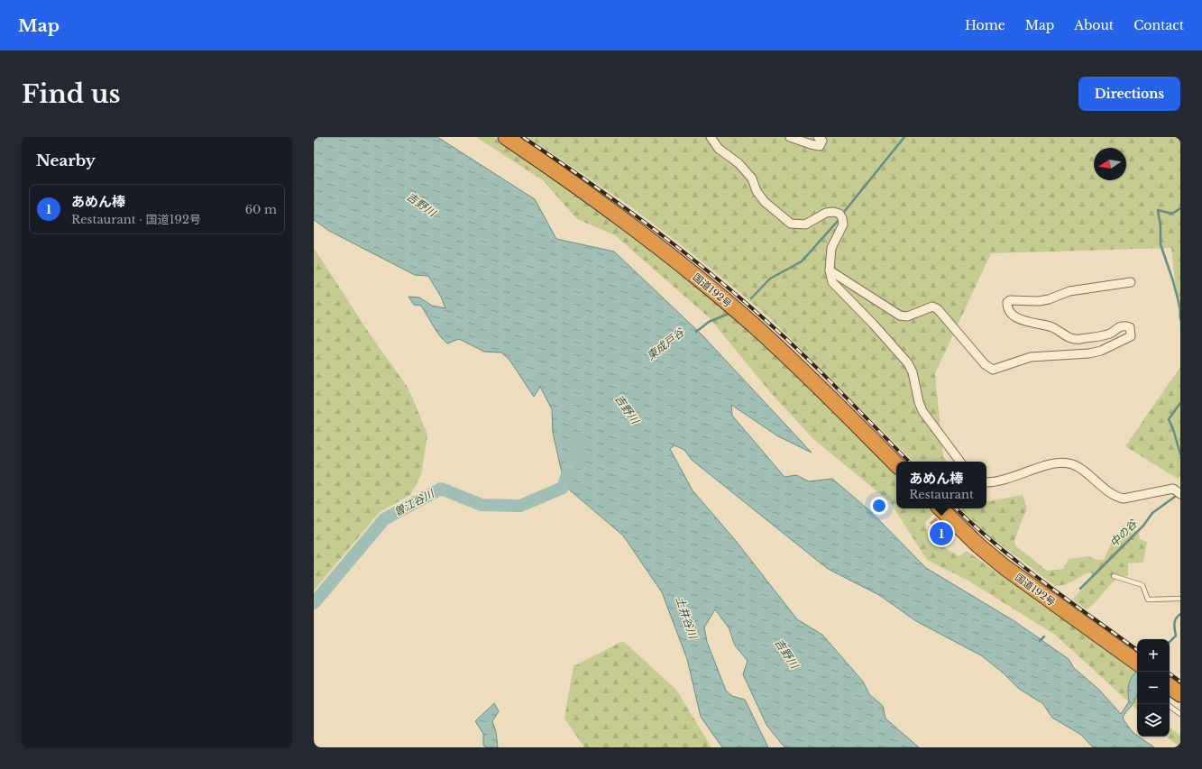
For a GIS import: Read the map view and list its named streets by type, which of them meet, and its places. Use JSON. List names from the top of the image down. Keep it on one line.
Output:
{"streets":{"highway":["国道192号"]},"water":["吉野川","東成戸谷","曽江谷川","中の谷","土井谷川"],"north":"left","page":{"header":"Map","nav":["Home","Map","About","Contact"],"buttons":"Directions","title":"Find us","heading":"Nearby","list":[{"mark":"1","name":"あめん棒","note":"Restaurant · 国道192号","value":"60 m"}],"popup":["あめん棒","Restaurant"],"pins":"1","map_buttons":["+","−"]}}
